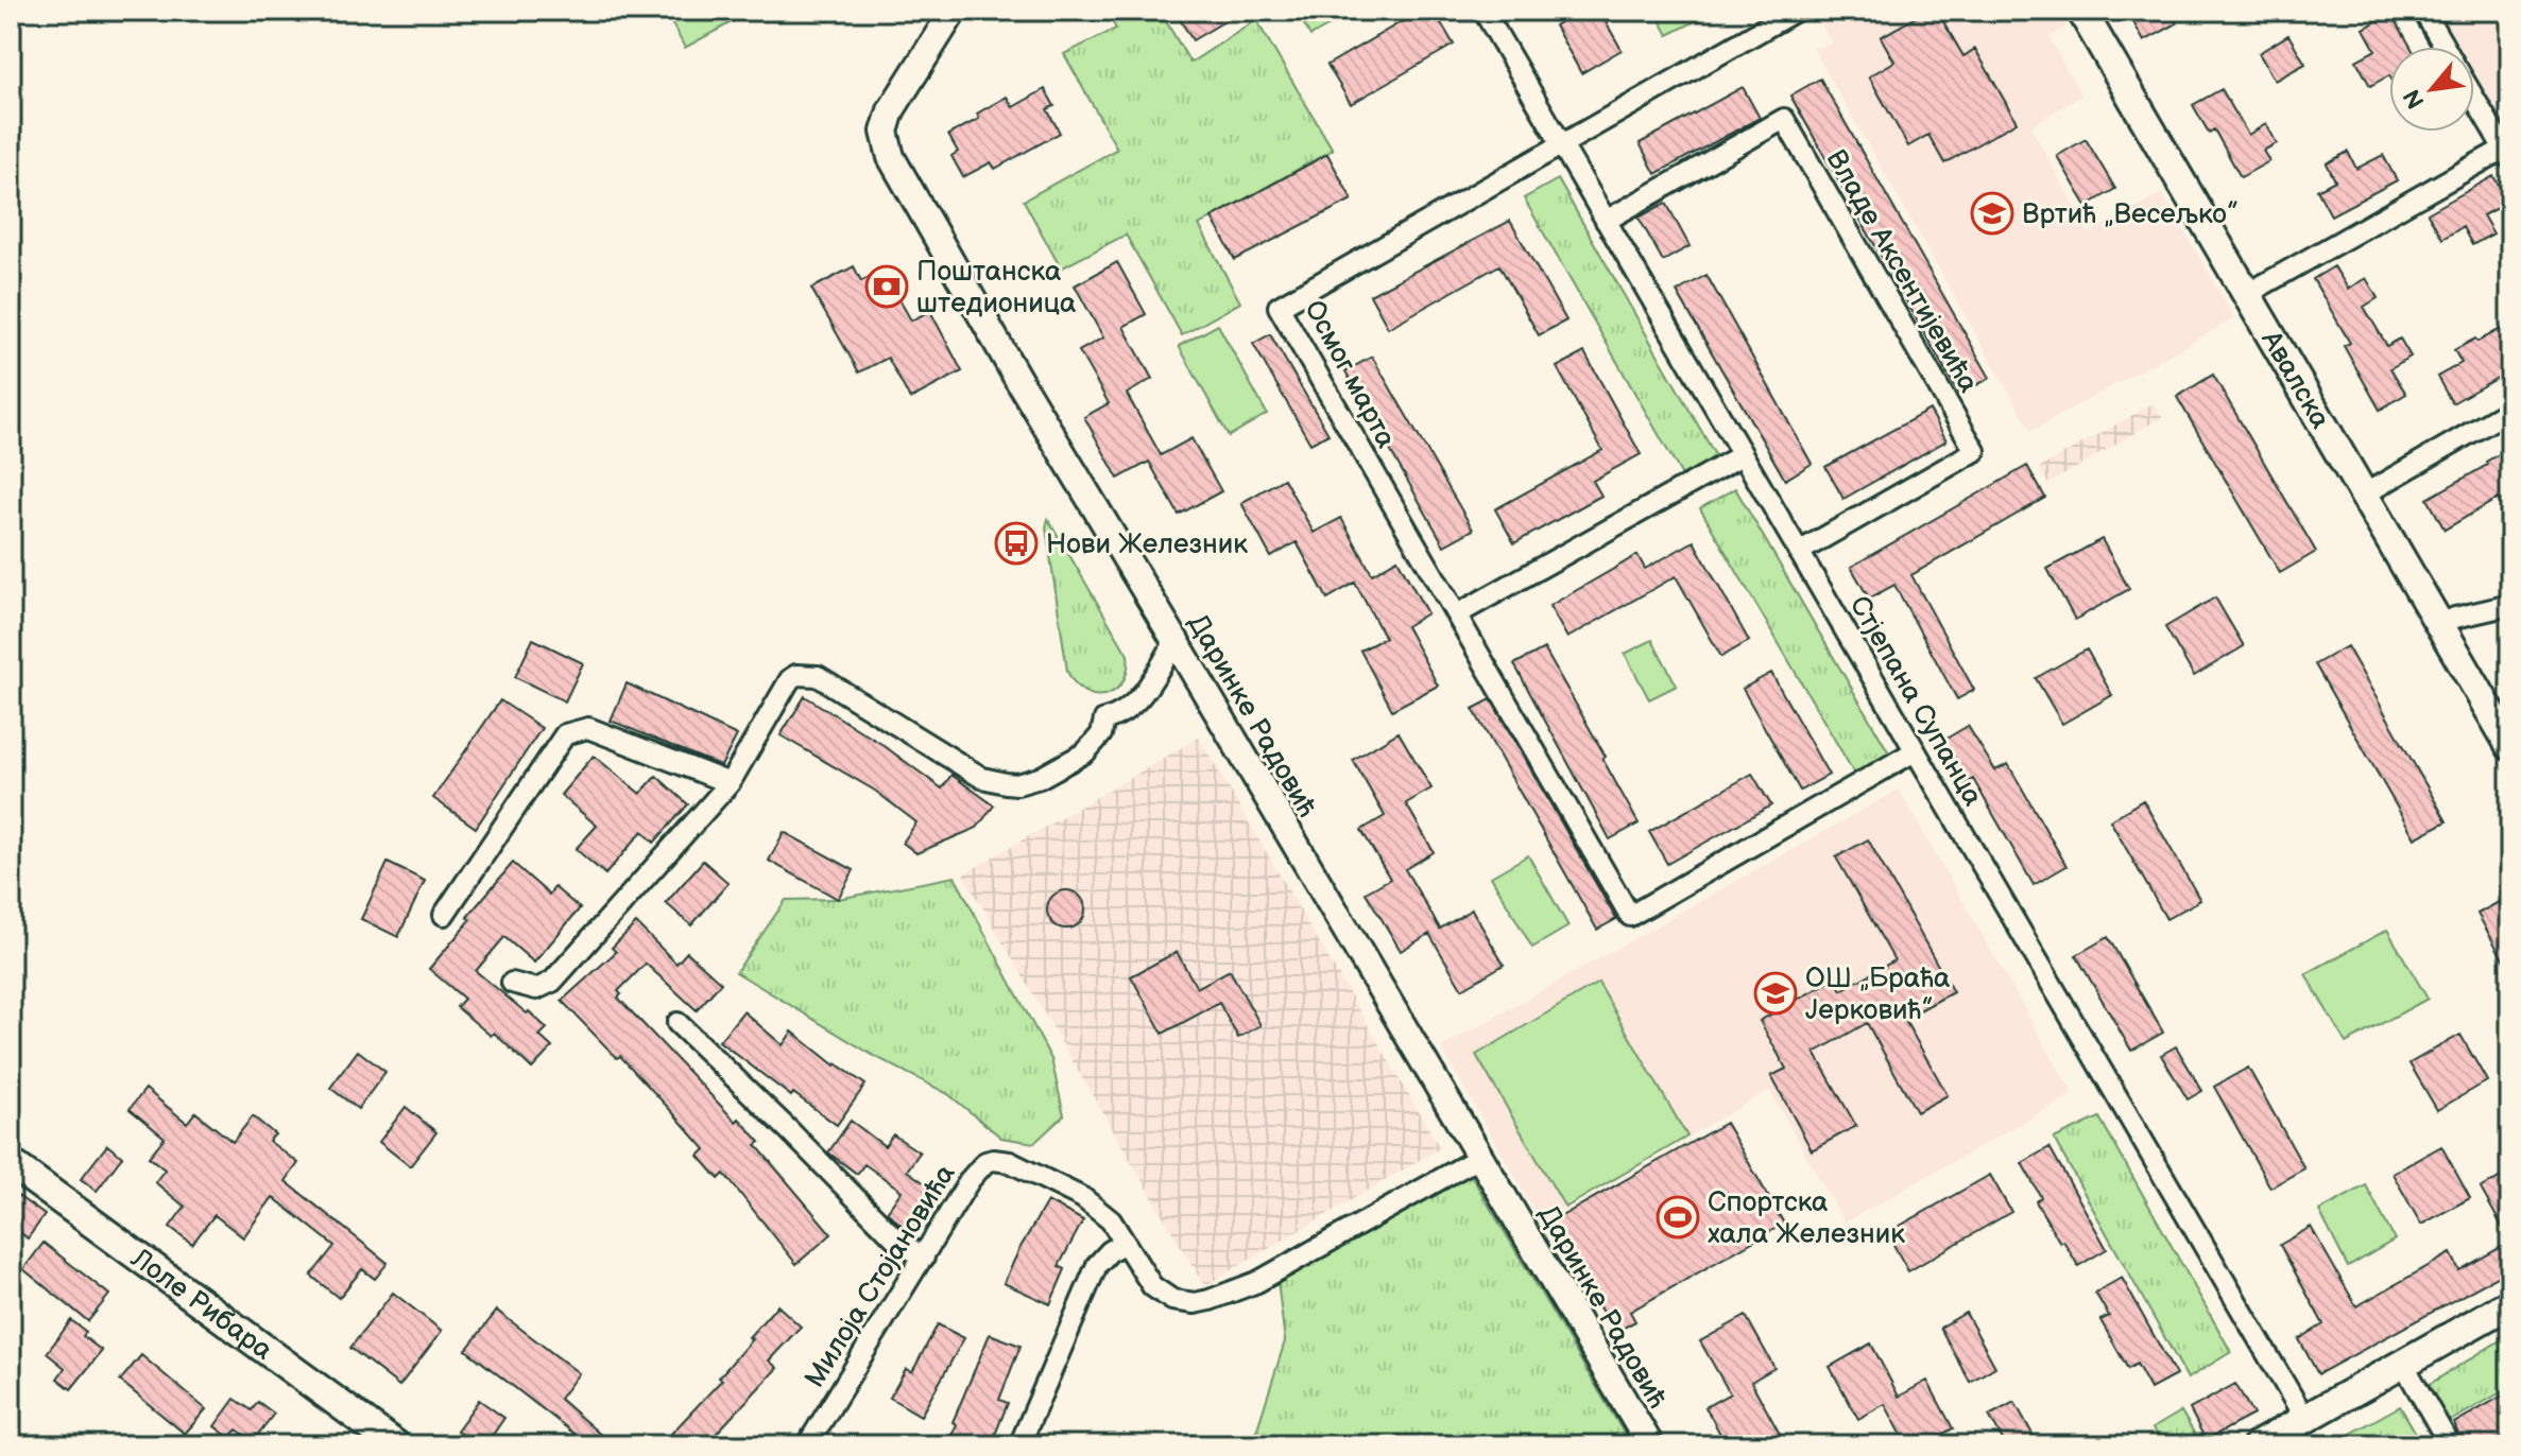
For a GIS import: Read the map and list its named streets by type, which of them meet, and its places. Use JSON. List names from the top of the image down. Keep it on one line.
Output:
{"streets":{"main road":["Авалска","Лоле Рибара"],"street":["Владе Аксентијевића","Осмог марта","Стјепана Супанца","Даринке Радовић","Милоја Стојановића"]},"crossings":[["Владе Аксентијевића","Стјепана Супанца"],["Осмог марта","Стјепана Супанца"],["Даринке Радовић","Милоја Стојановића"]],"places":{"school or university":["Вртић „Весељко”","ОШ „Браћа Јерковић”"],"bank":["Поштанска штедионица"],"bus stop":["Нови Железник"],"sports":["Спортска хала Железник"]},"north":"bottom left"}
